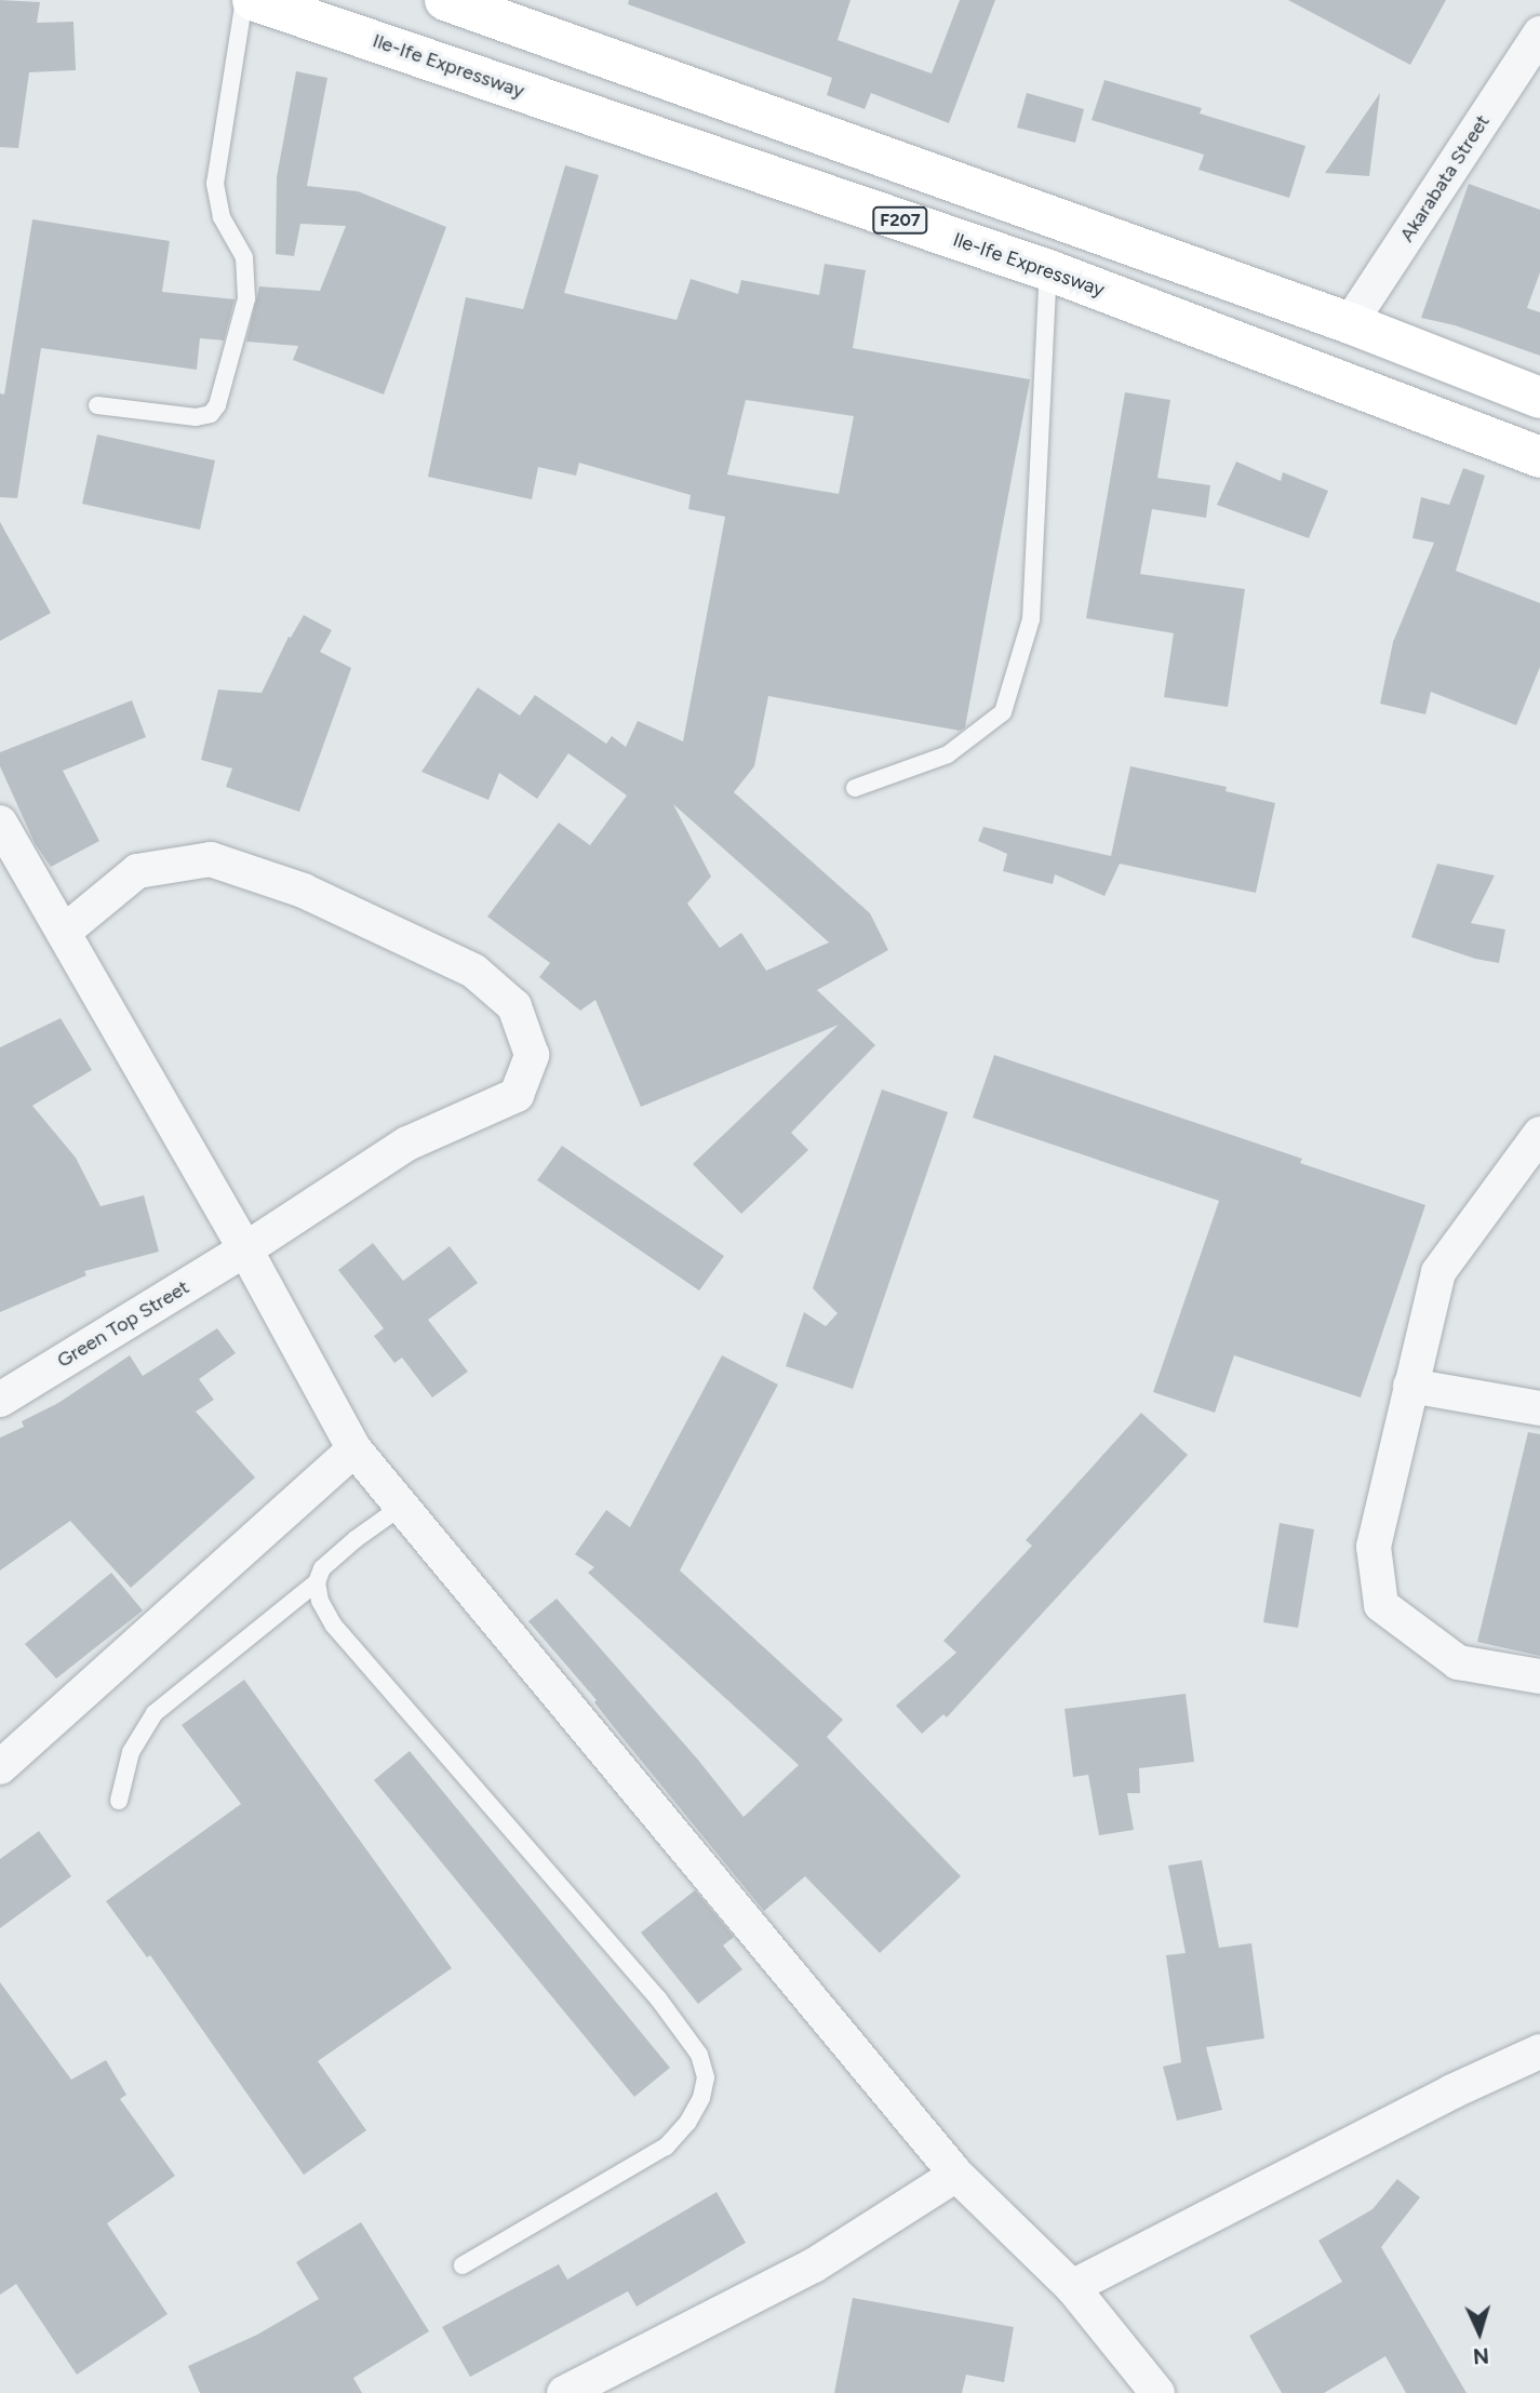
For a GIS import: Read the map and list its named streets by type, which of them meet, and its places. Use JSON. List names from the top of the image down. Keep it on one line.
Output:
{"streets":{"main road":["Ile-Ife Expressway","F207"],"street":["Akarabata Street","Green Top Street"]},"north":"bottom"}
